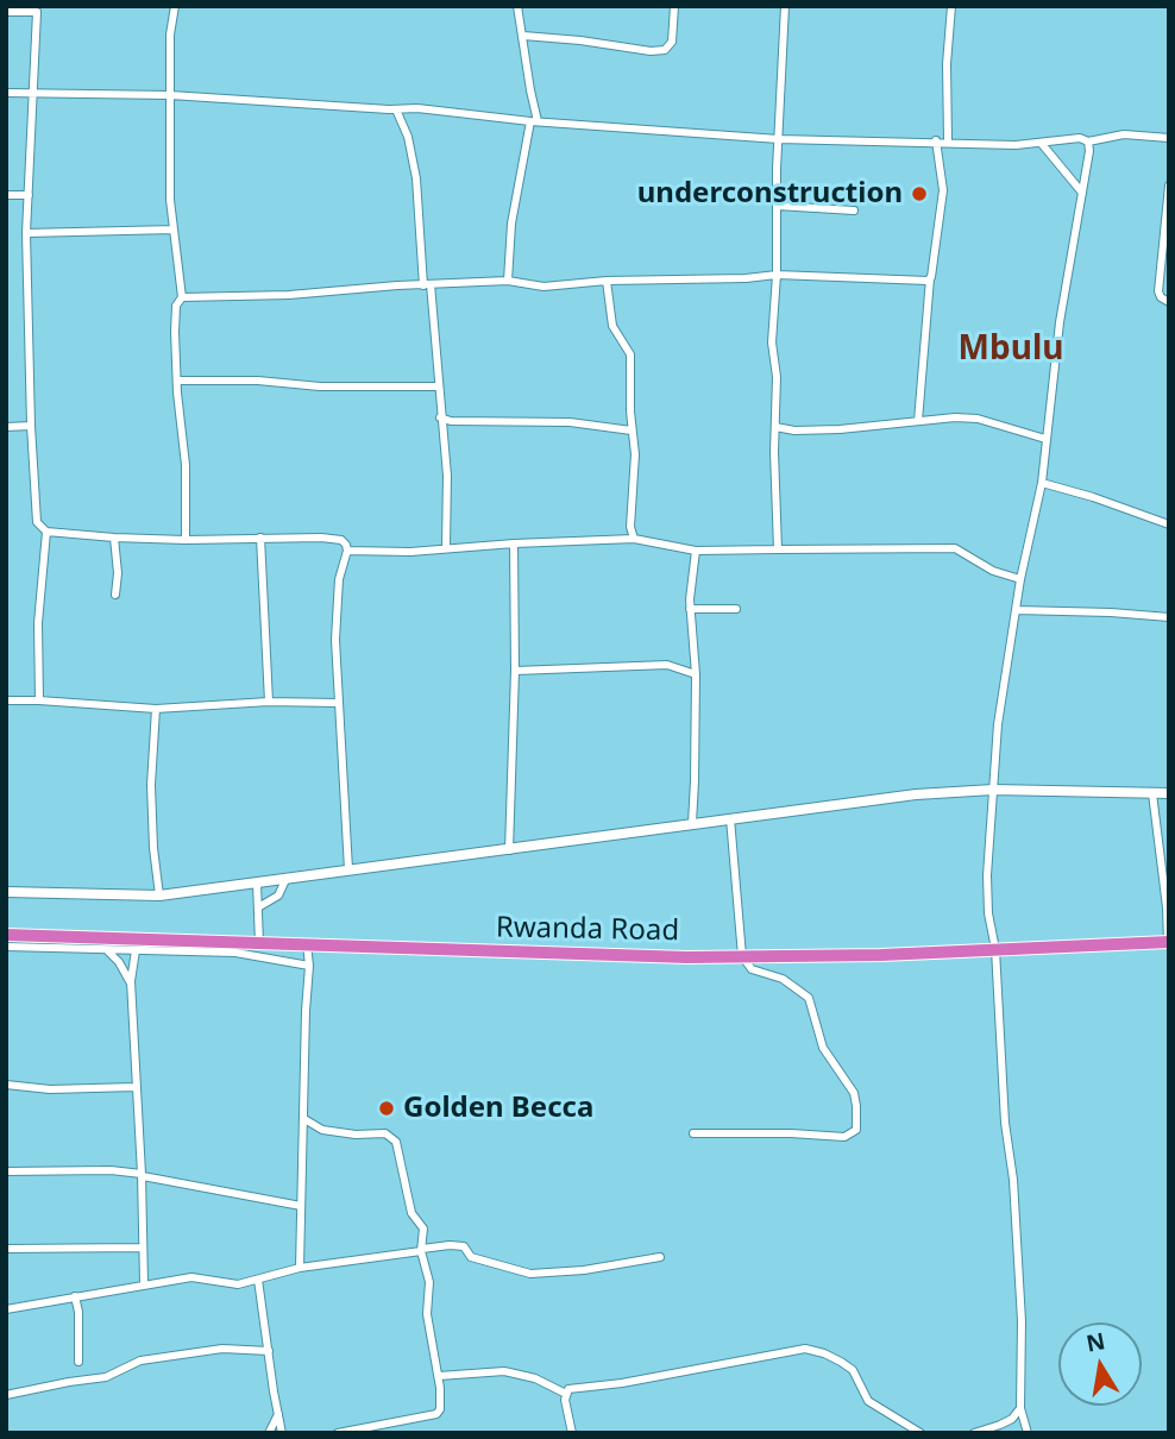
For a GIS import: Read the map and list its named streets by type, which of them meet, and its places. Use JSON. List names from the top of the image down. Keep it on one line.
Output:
{"streets":{"highway":["Rwanda Road"]},"districts":["Mbulu"],"places":["underconstruction","Golden Becca"],"north":"top"}
